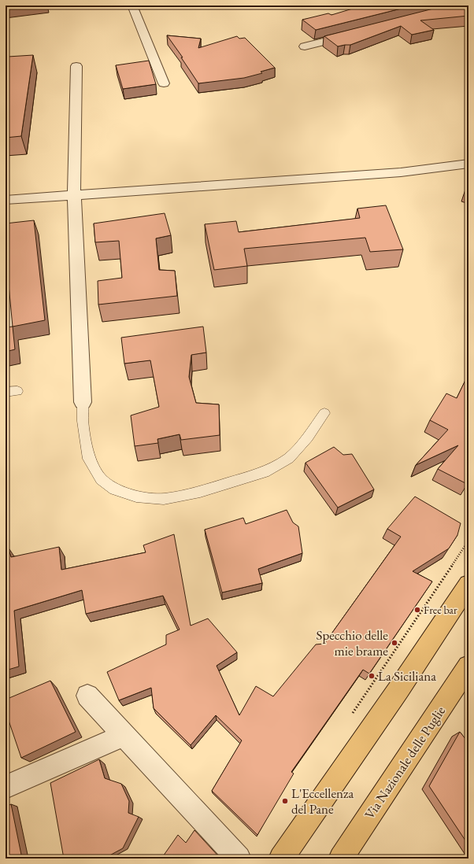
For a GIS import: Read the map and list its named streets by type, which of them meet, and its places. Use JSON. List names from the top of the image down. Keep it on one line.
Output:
{"streets":{"main road":["Via Nazionale delle Puglie"]},"places":["Free bar","Specchio delle mie brame","La Siciliana","L'Eccellenza del Pane"]}
